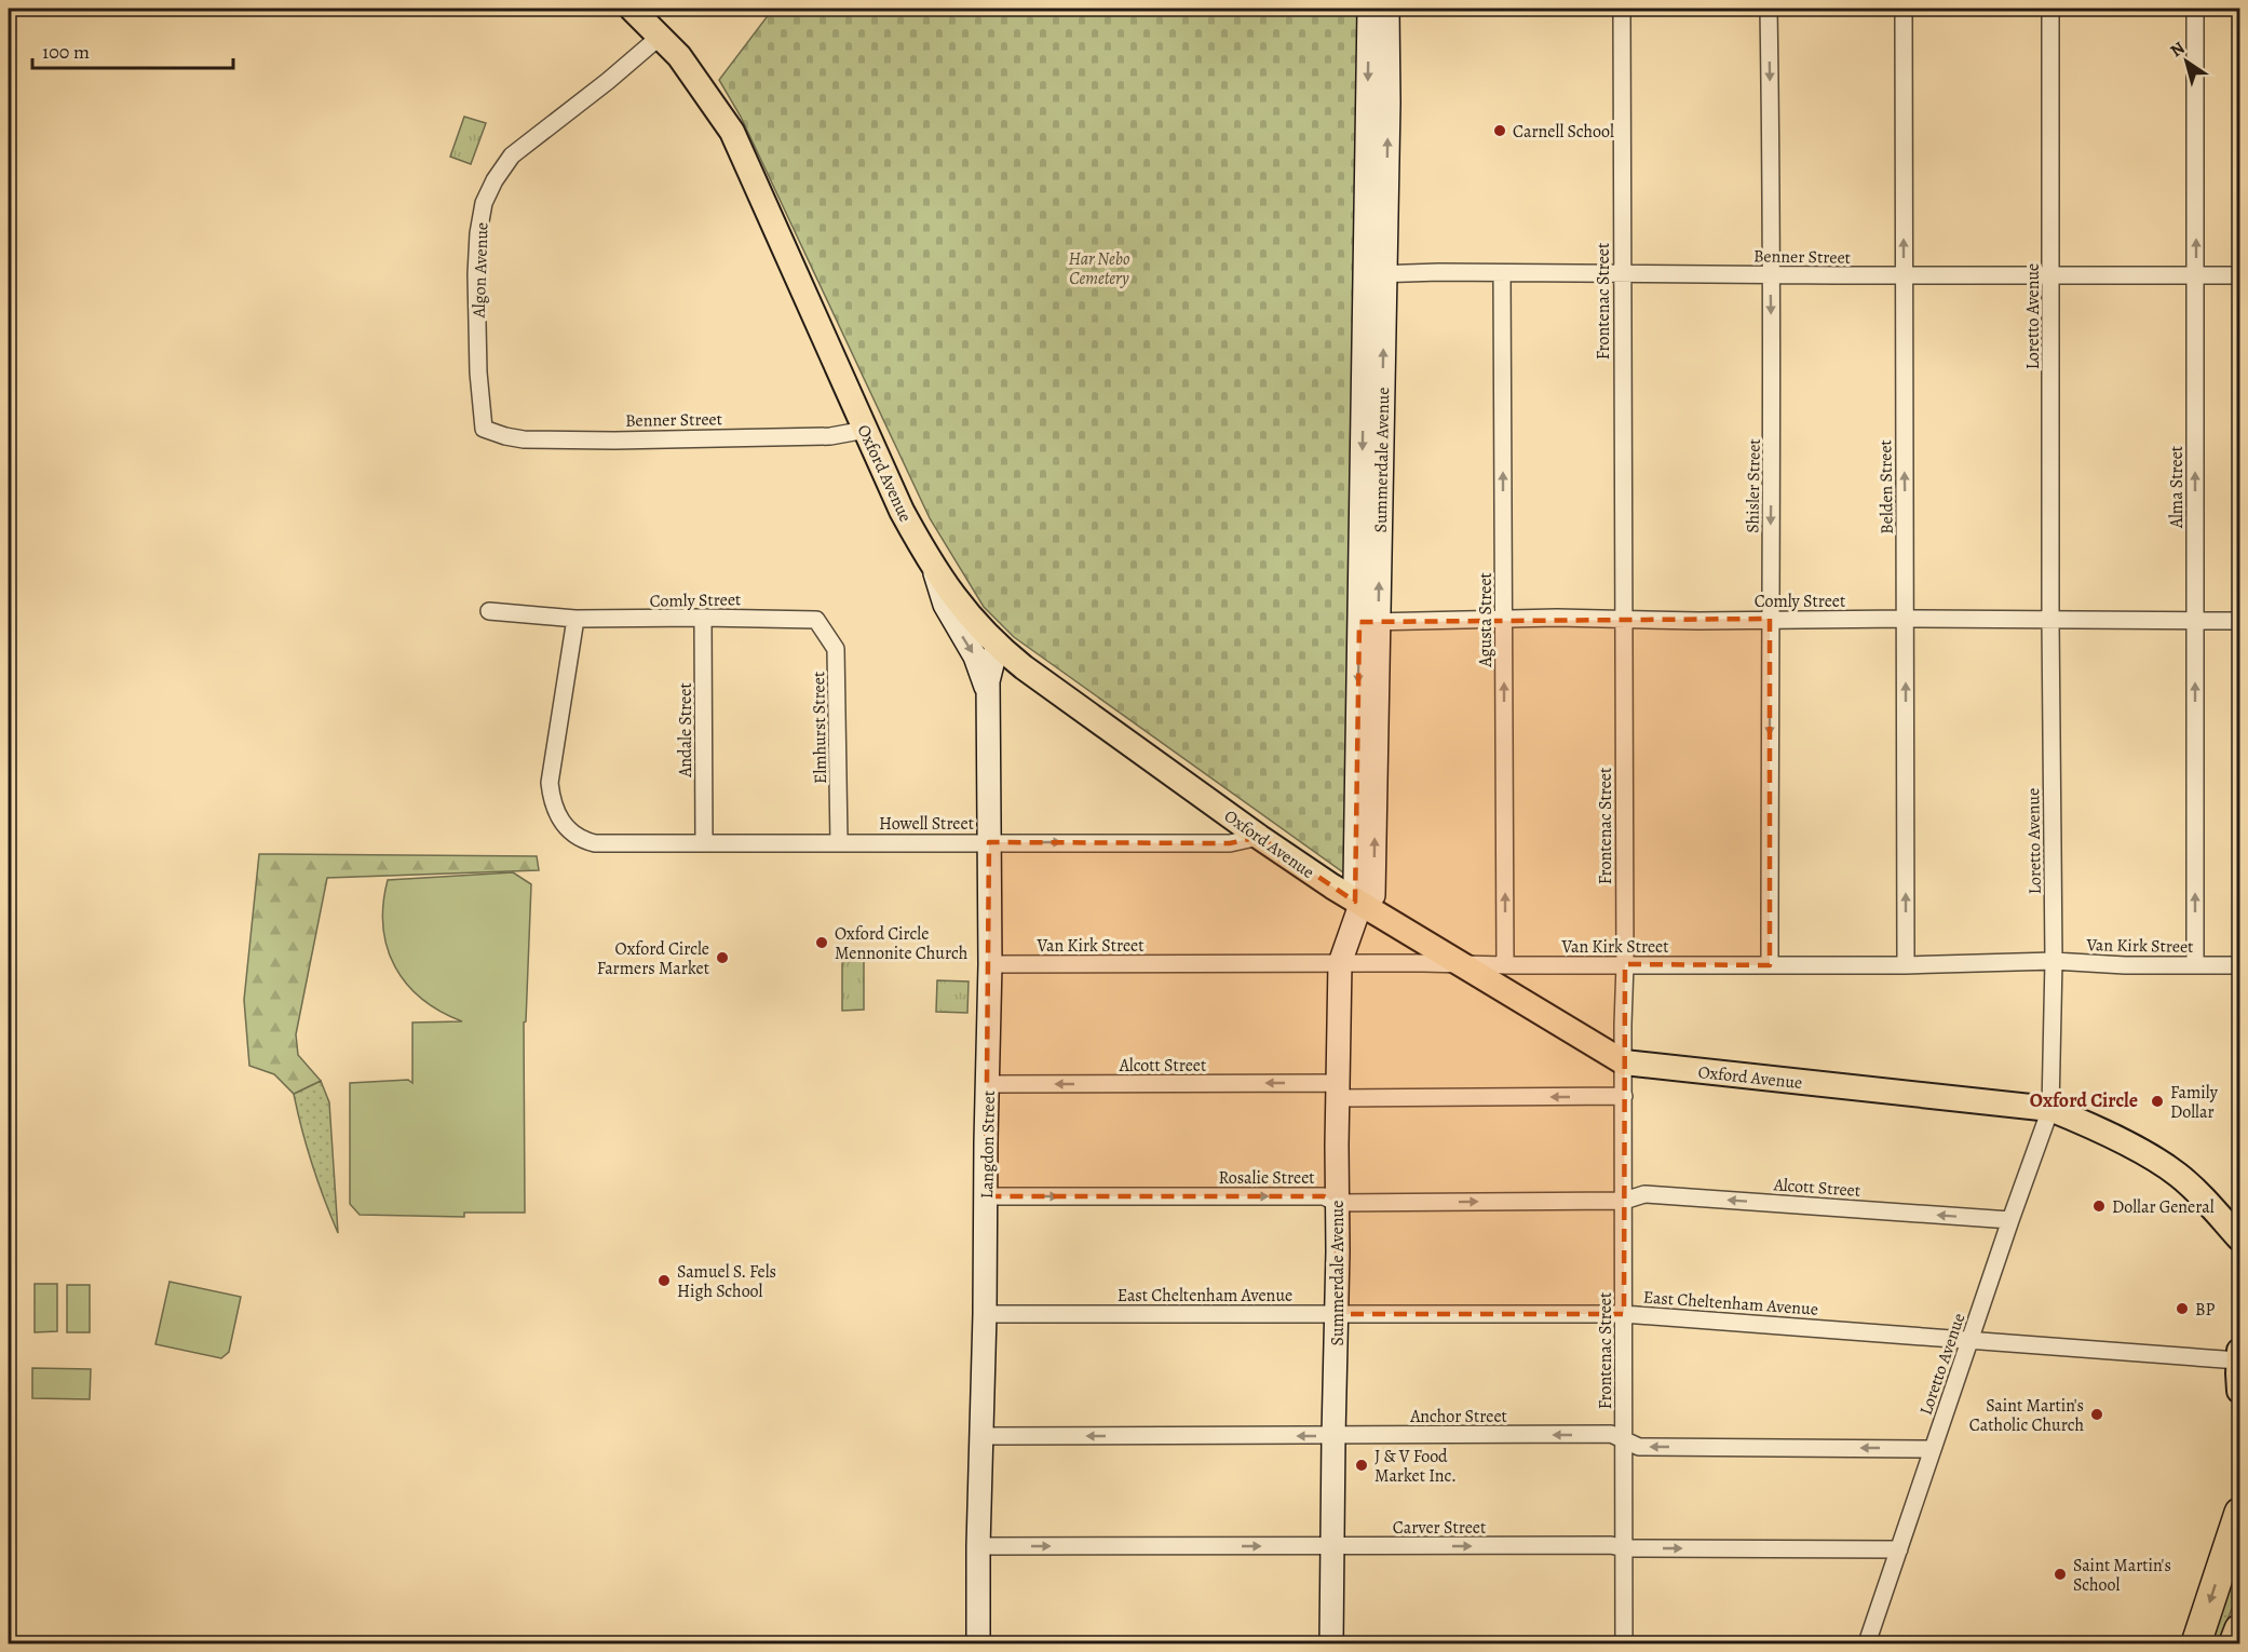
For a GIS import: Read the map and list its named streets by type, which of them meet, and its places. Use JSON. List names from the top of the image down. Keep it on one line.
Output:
{"streets":{"main road":["Oxford Avenue"],"street":["Benner Street","Algon Avenue","Frontenac Street","Loretto Avenue","Summerdale Avenue","Shisler Street","Belden Street","Alma Street","Comly Street","Agusta Street","Elmhurst Street","Andale Street","Howell Street","Van Kirk Street","Alcott Street","Langdon Street","Rosalie Street","East Cheltenham Avenue","Anchor Street","Carver Street"]},"crossings":[["Benner Street","Algon Avenue"],["Benner Street","Frontenac Street"],["Benner Street","Loretto Avenue"],["Benner Street","Summerdale Avenue"],["Benner Street","Oxford Avenue"],["Benner Street","Shisler Street"],["Benner Street","Belden Street"],["Benner Street","Alma Street"],["Benner Street","Agusta Street"],["Algon Avenue","Oxford Avenue"],["Frontenac Street","Oxford Avenue"],["Frontenac Street","Comly Street"],["Frontenac Street","Van Kirk Street"],["Frontenac Street","Alcott Street"],["Frontenac Street","Rosalie Street"],["Frontenac Street","East Cheltenham Avenue"],["Frontenac Street","Anchor Street"],["Frontenac Street","Carver Street"],["Loretto Avenue","Oxford Avenue"],["Loretto Avenue","Comly Street"],["Loretto Avenue","Van Kirk Street"],["Loretto Avenue","Alcott Street"],["Loretto Avenue","East Cheltenham Avenue"],["Loretto Avenue","Anchor Street"],["Loretto Avenue","Carver Street"],["Summerdale Avenue","Oxford Avenue"],["Summerdale Avenue","Comly Street"],["Summerdale Avenue","Van Kirk Street"],["Summerdale Avenue","Alcott Street"],["Summerdale Avenue","Rosalie Street"],["Summerdale Avenue","East Cheltenham Avenue"],["Summerdale Avenue","Anchor Street"],["Summerdale Avenue","Carver Street"],["Oxford Avenue","Howell Street"],["Oxford Avenue","Van Kirk Street"],["Oxford Avenue","Langdon Street"],["Shisler Street","Comly Street"],["Shisler Street","Van Kirk Street"],["Belden Street","Comly Street"],["Belden Street","Van Kirk Street"],["Alma Street","Comly Street"],["Alma Street","Van Kirk Street"],["Comly Street","Agusta Street"],["Comly Street","Elmhurst Street"],["Comly Street","Andale Street"],["Comly Street","Howell Street"],["Agusta Street","Van Kirk Street"],["Elmhurst Street","Howell Street"],["Andale Street","Howell Street"],["Howell Street","Langdon Street"],["Van Kirk Street","Langdon Street"],["Alcott Street","Langdon Street"],["Alcott Street","Rosalie Street"],["Langdon Street","Rosalie Street"],["Langdon Street","East Cheltenham Avenue"],["Langdon Street","Anchor Street"],["Langdon Street","Carver Street"]],"one_way":["Shisler Street","Belden Street","Alma Street","Agusta Street","Alcott Street","Rosalie Street","Anchor Street","Carver Street"],"districts":["Oxford Circle"],"parks":["Har Nebo Cemetery"],"places":["Carnell School","Oxford Circle Mennonite Church","Oxford Circle Farmers Market","Family Dollar","Dollar General","Samuel S. Fels High School","BP","Saint Martin's Catholic Church","J & V Food Market Inc.","Saint Martin's School"],"scale_bar":"100 m","north":"top left"}
